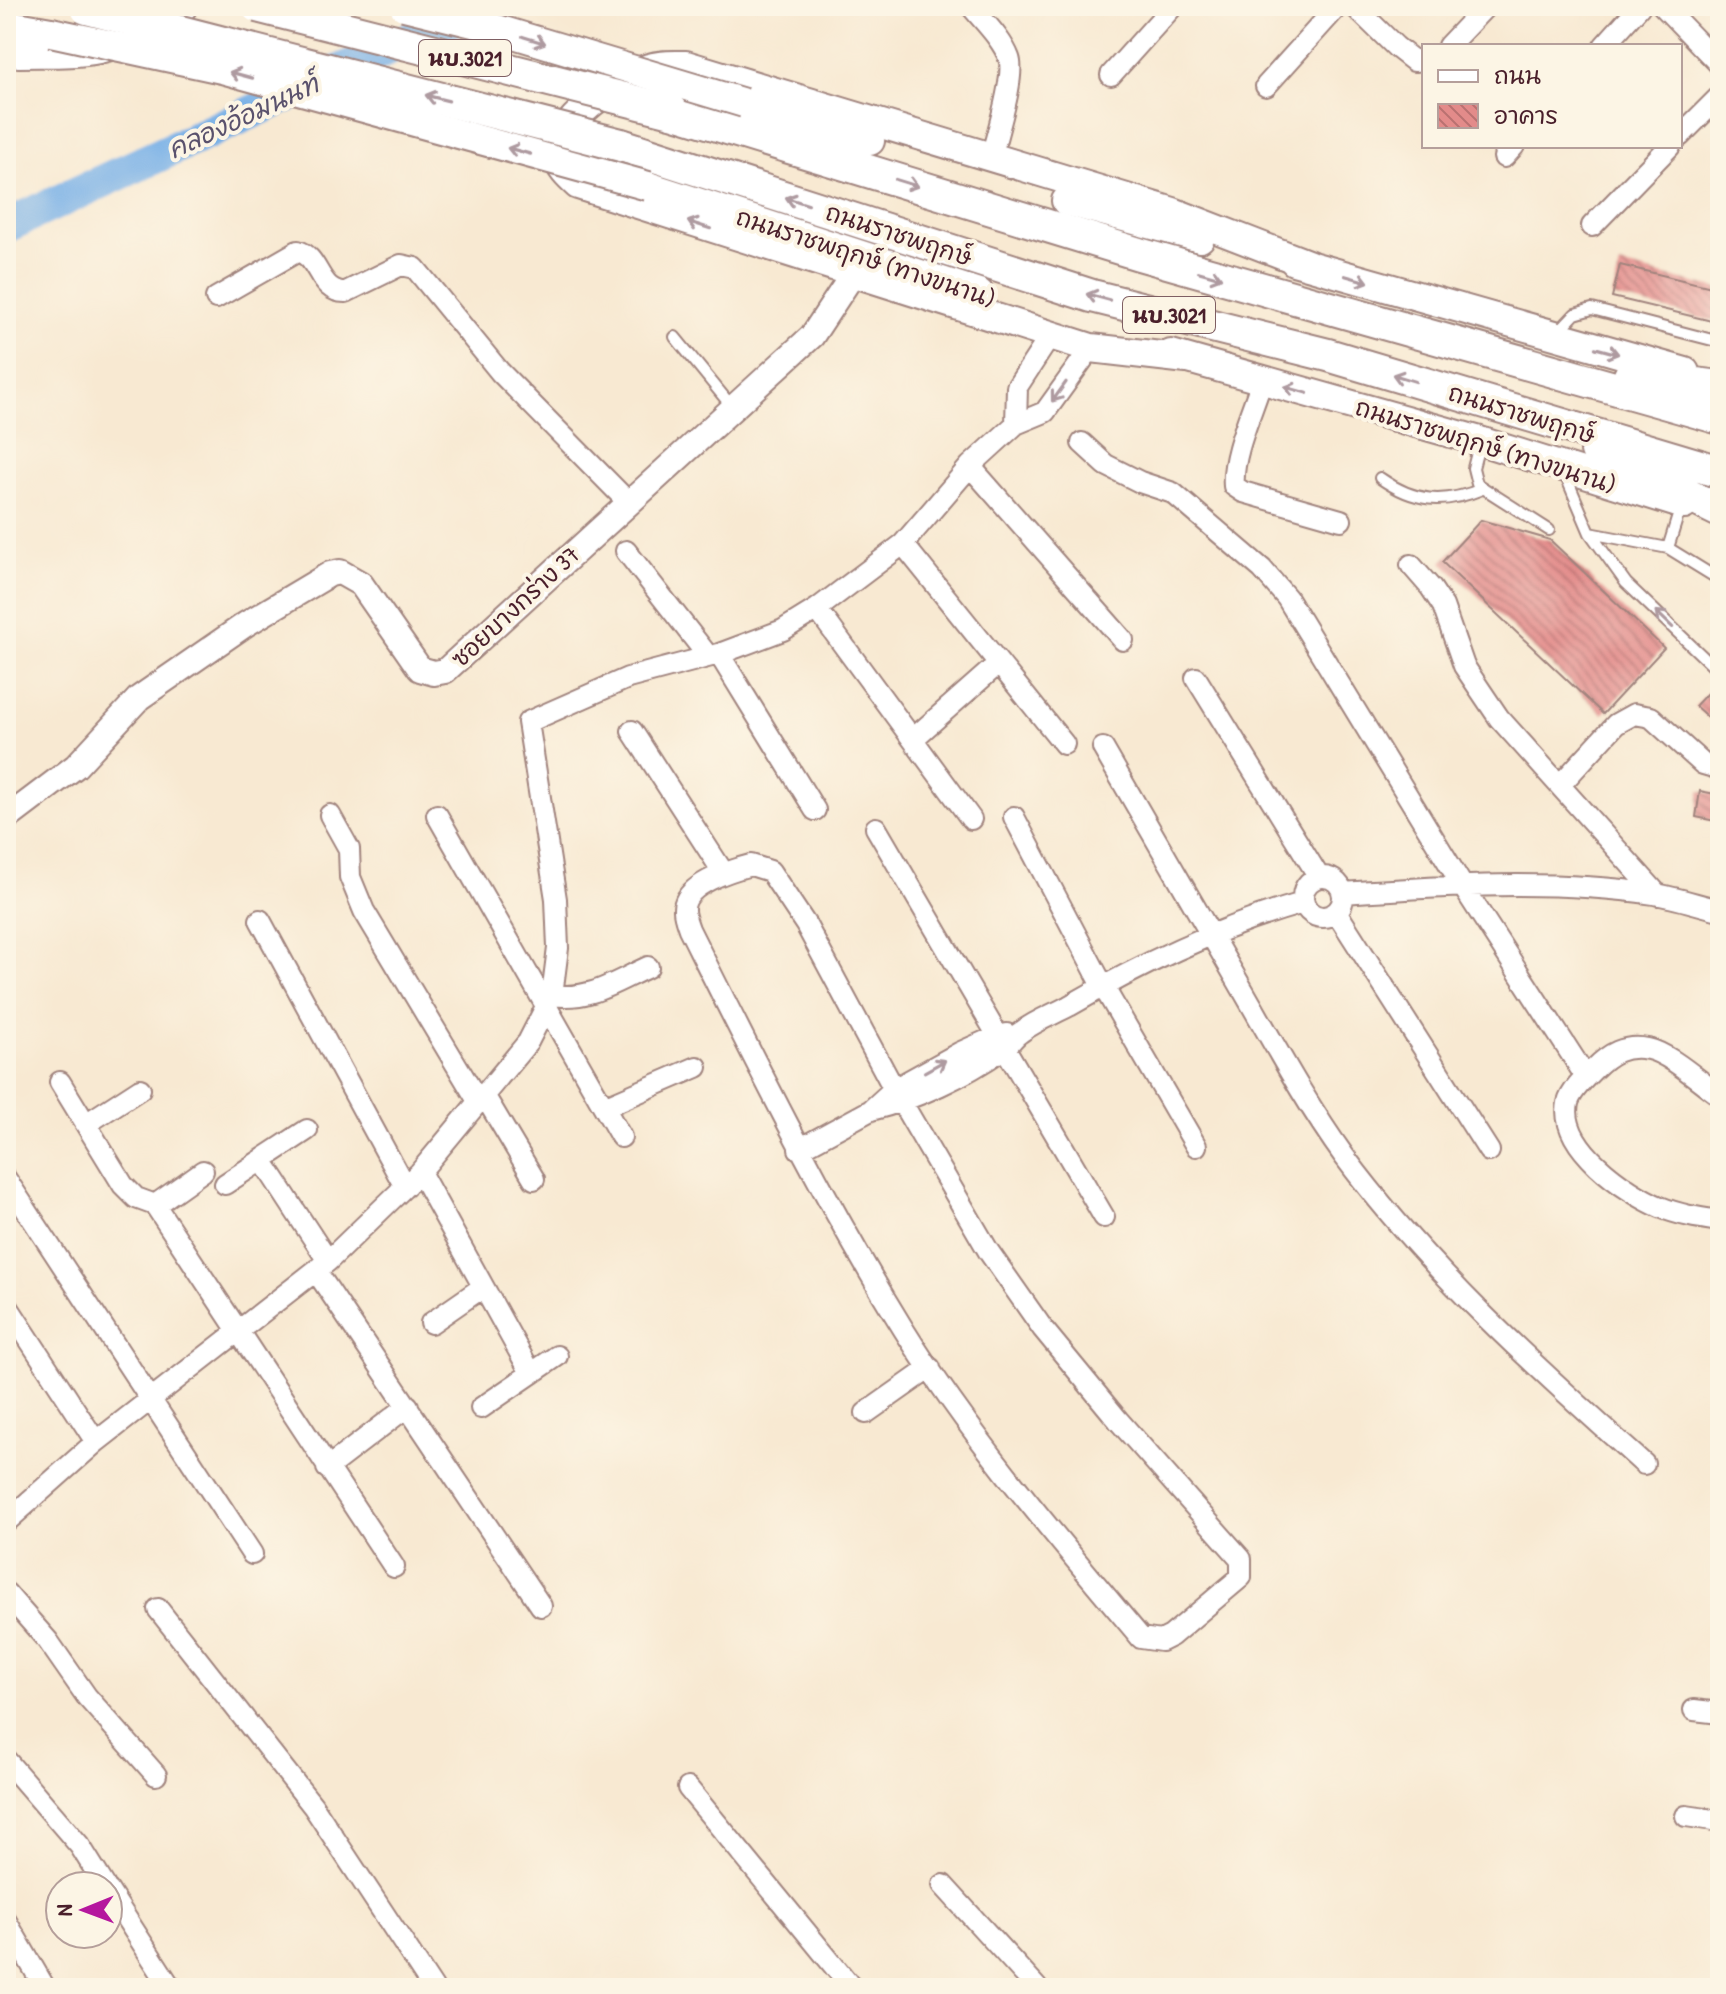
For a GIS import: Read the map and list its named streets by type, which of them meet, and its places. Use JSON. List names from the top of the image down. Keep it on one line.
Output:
{"streets":{"main road":["นบ.3021","ถนนราชพฤกษ์","ถนนราชพฤกษ์ (ทางขนาน)"],"street":["ซอยบางกร่าง 37"]},"water":["คลองอ้อมนนท์"],"legend":["ถนน","อาคาร"],"north":"left"}
